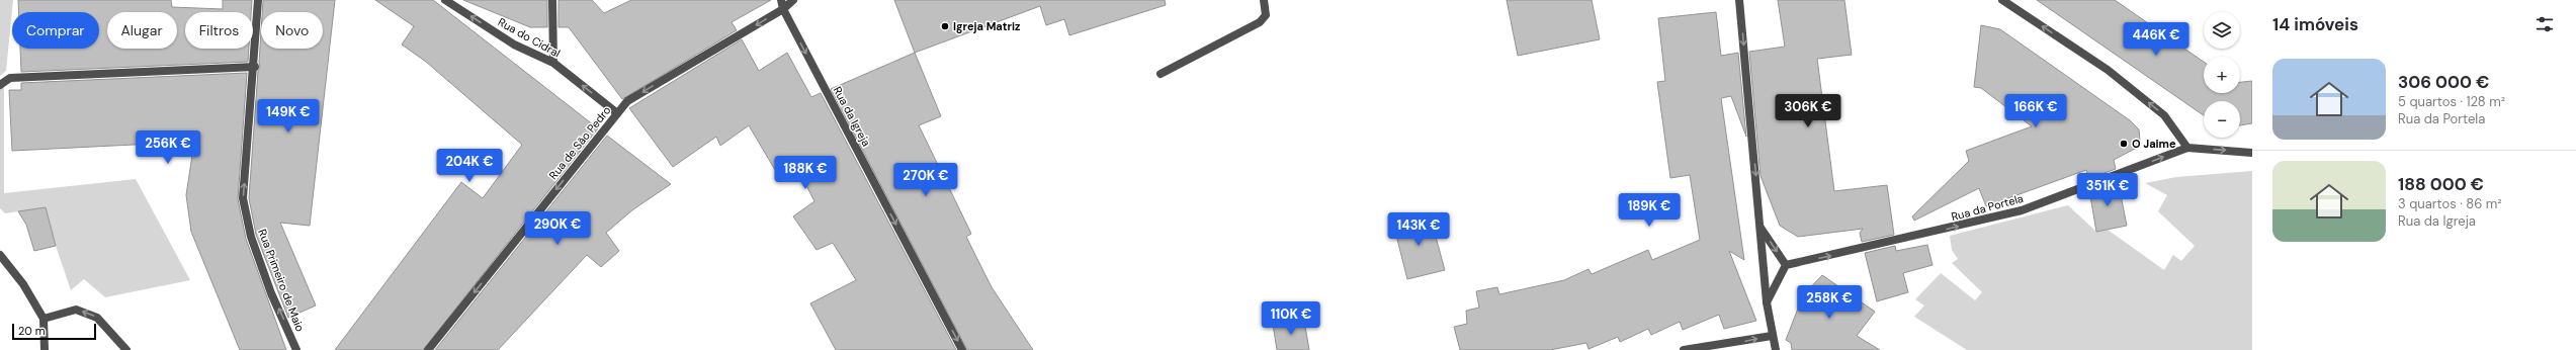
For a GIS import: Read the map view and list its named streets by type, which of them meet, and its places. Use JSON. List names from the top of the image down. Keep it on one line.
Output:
{"streets":{"street":["Rua do Cidral","Rua da Igreja","Rua de São Pedro","Rua da Portela","Rua Primeiro de Maio"]},"crossings":[["Rua do Cidral","Rua de São Pedro"],["Rua da Igreja","Rua de São Pedro"]],"one_way":["Rua do Cidral","Rua da Igreja","Rua de São Pedro","Rua da Portela","Rua Primeiro de Maio"],"places":["Igreja Matriz","O Jaime"],"scale_bar":"20 m","page":{"heading":"14 imóveis","map_buttons":["+","−"],"chip":["Comprar","Alugar","Filtros","Novo"],"price":["446K €","306K €","166K €","149K €","256K €","204K €","188K €","270K €","351K €","189K €","290K €","143K €","258K €","110K €"],"list":[{"name":"306 000 €","note":"5 quartos · 128 m² · Rua da Portela"},{"name":"188 000 €","note":"3 quartos · 86 m² · Rua da Igreja"}],"scale":"20 m"}}
